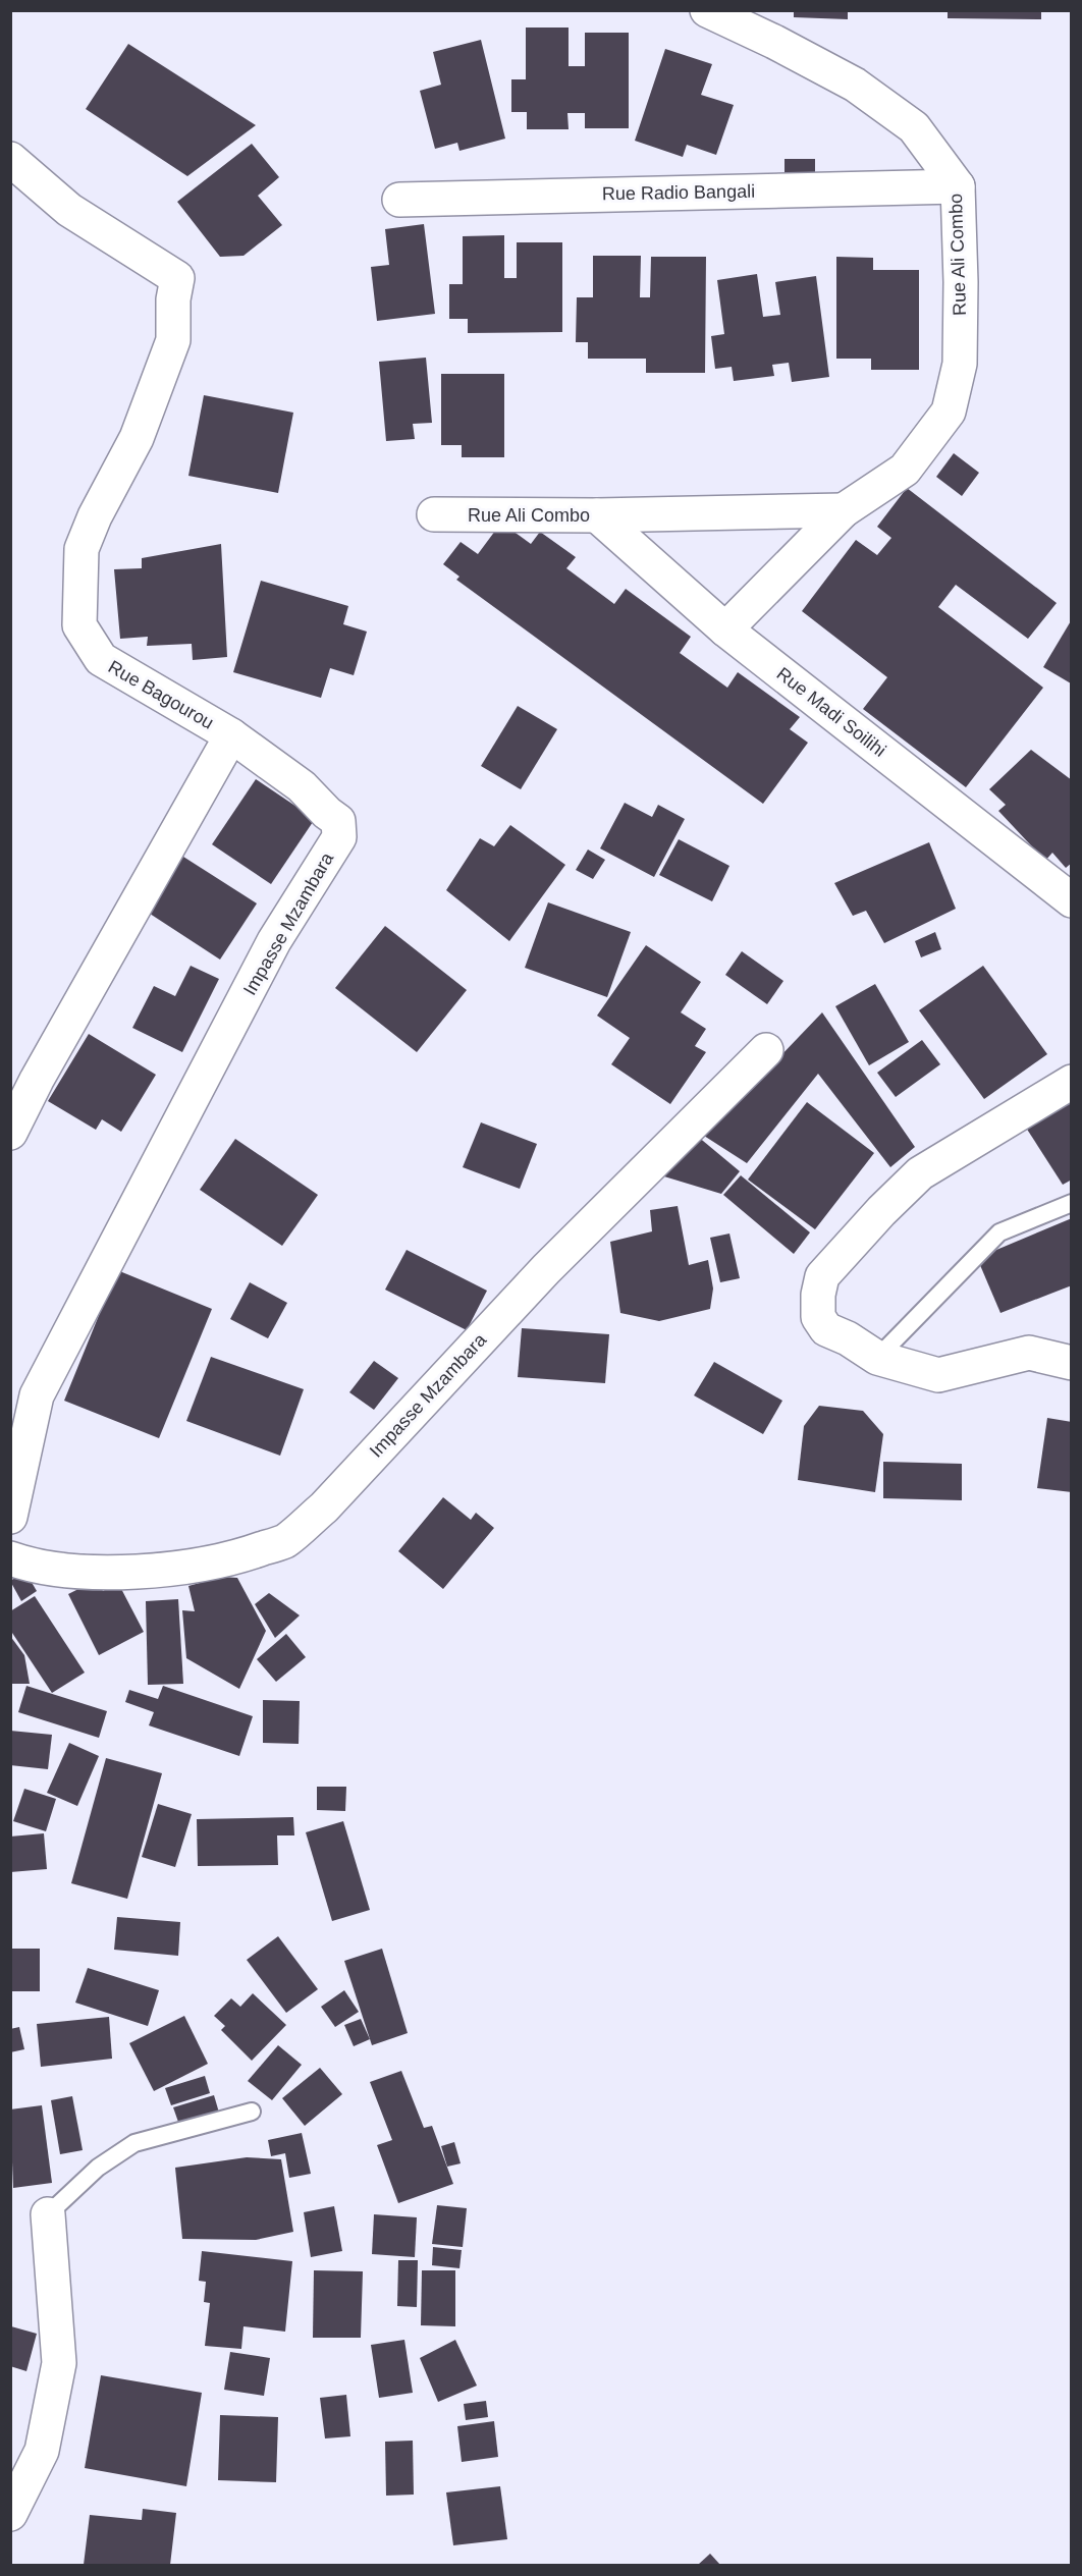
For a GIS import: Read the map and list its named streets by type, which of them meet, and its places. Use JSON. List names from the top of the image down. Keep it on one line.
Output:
{"streets":{"street":["Rue Radio Bangali","Rue Ali Combo","Rue Bagourou","Rue Madi Soilihi","Impasse Mzambara"]},"crossings":[["Rue Radio Bangali","Rue Ali Combo"],["Rue Ali Combo","Rue Madi Soilihi"],["Rue Bagourou","Impasse Mzambara"]]}
